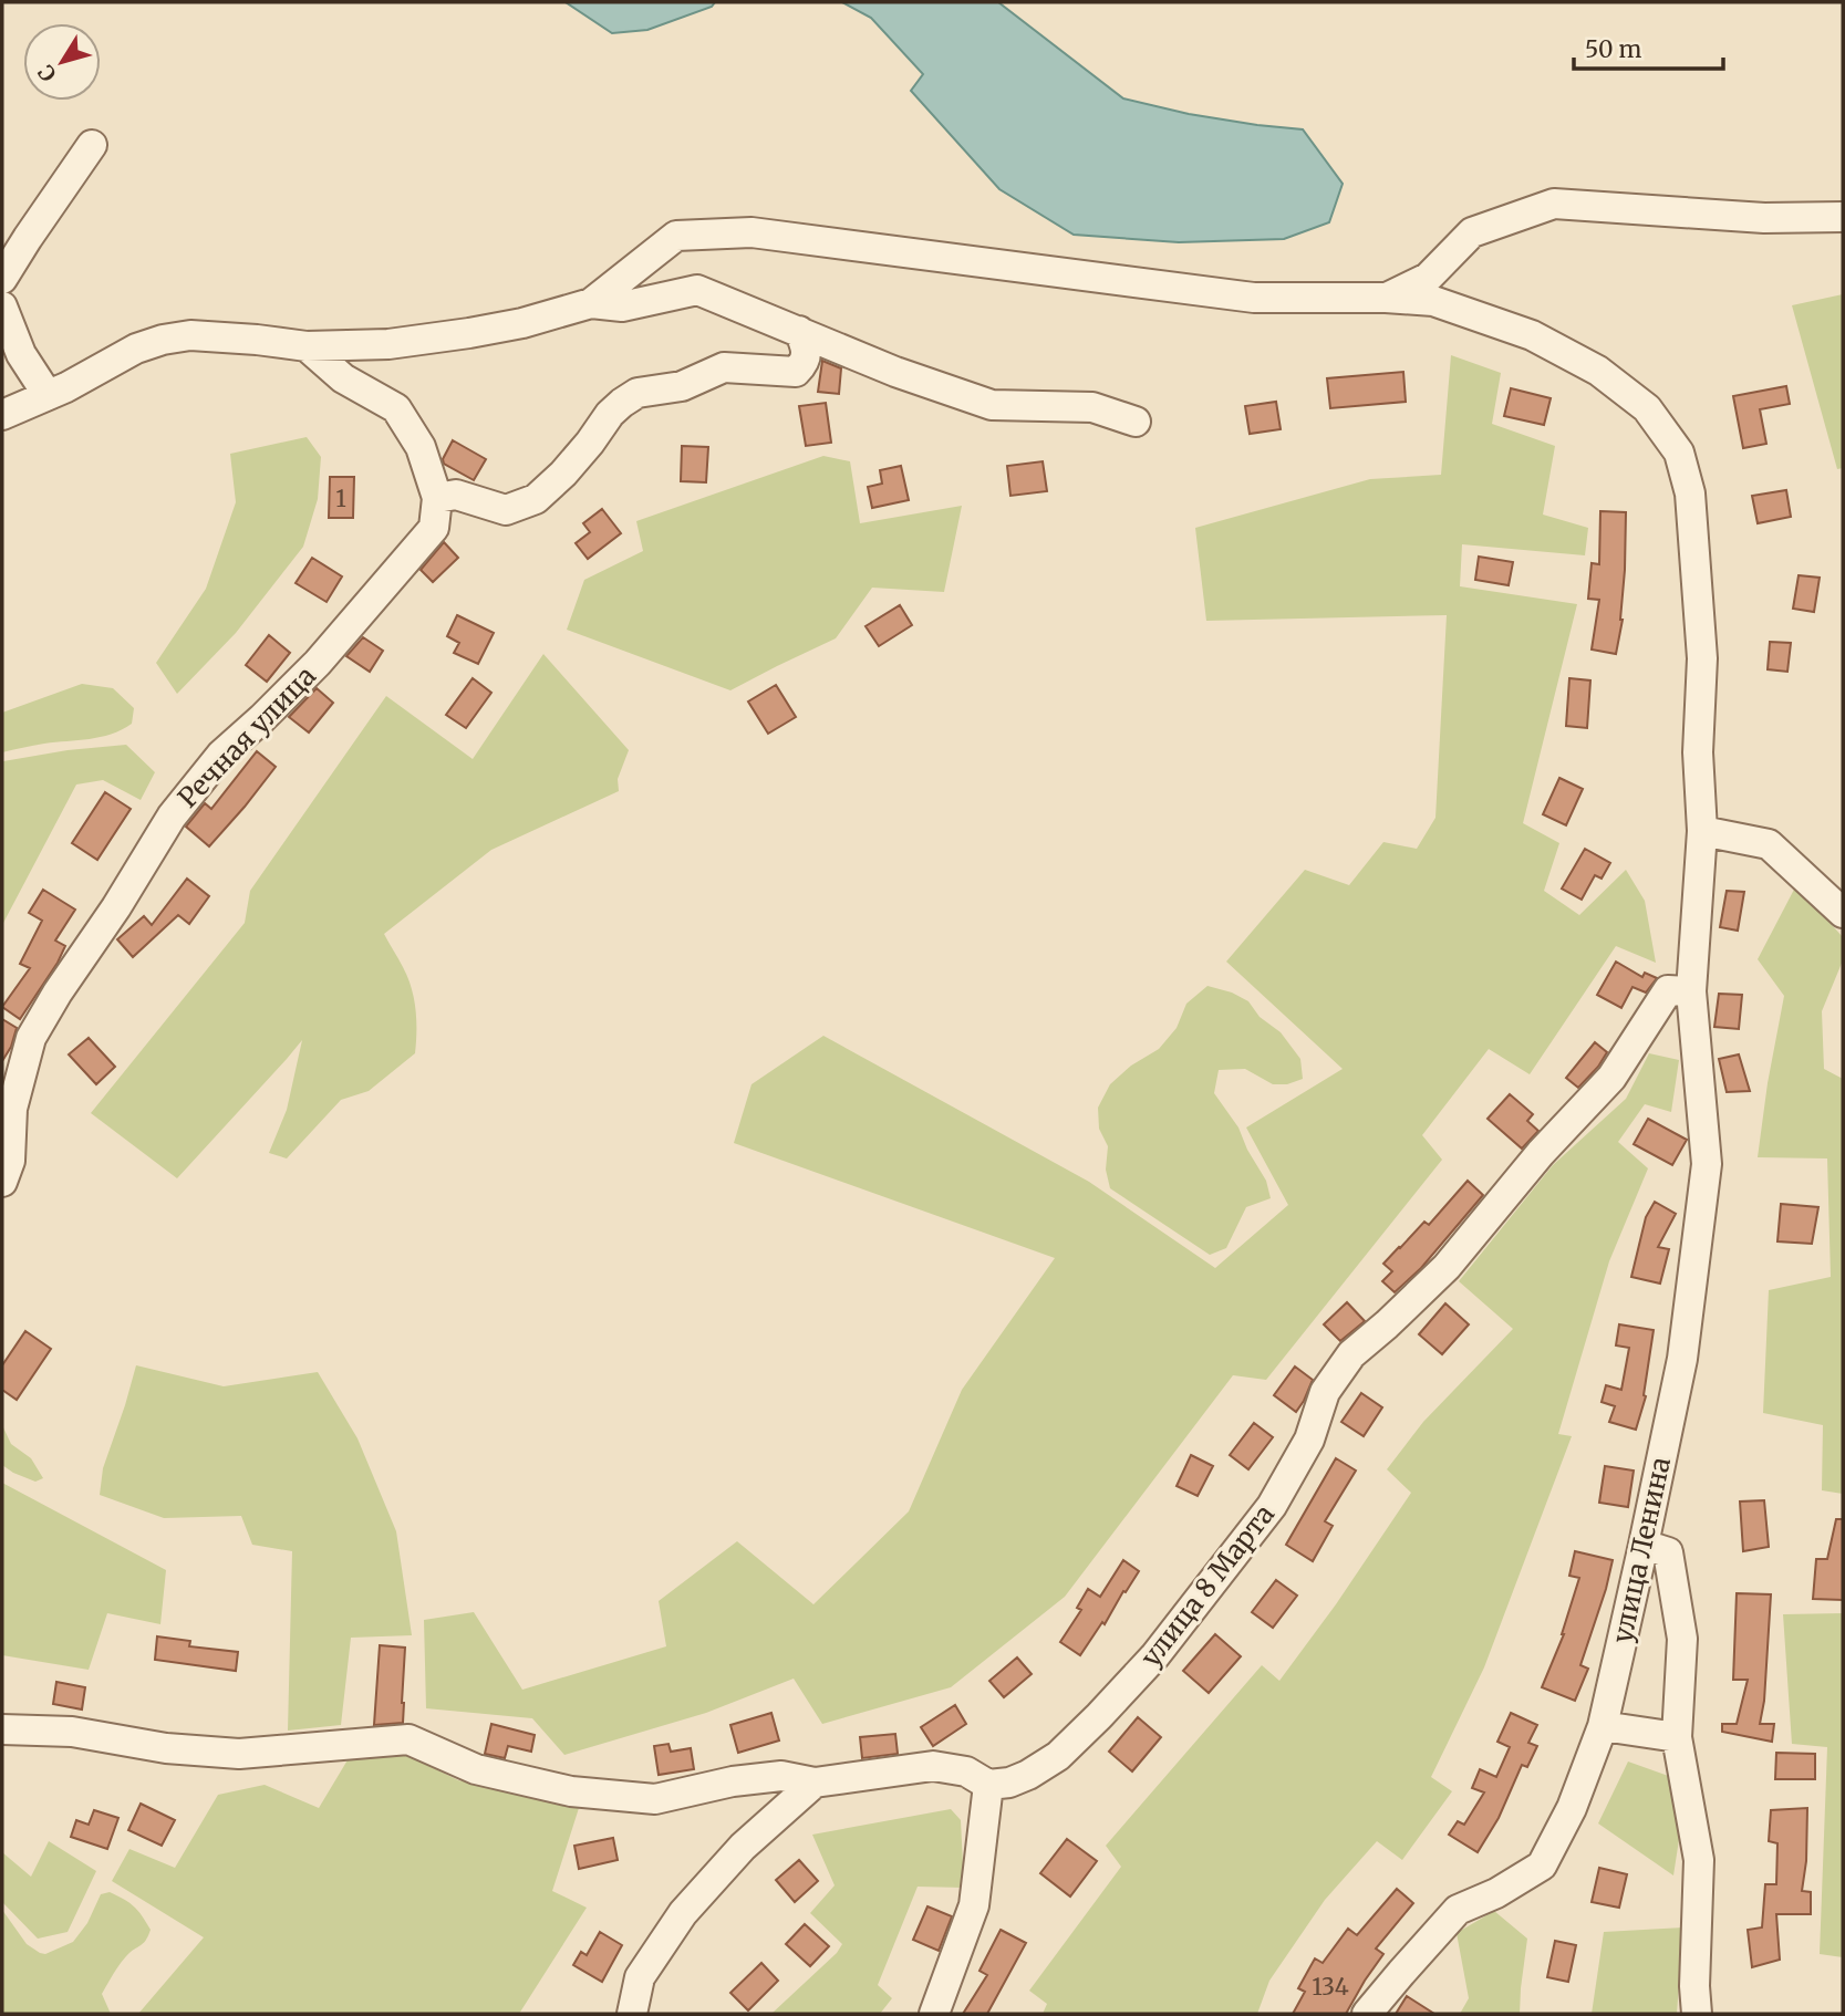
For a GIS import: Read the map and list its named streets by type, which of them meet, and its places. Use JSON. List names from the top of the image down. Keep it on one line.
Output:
{"streets":{"street":["Речная улица","улица Ленина","улица 8 Марта"]},"crossings":[["улица Ленина","улица 8 Марта"]],"house_numbers":["1","134"],"scale_bar":"50 m","north":"bottom left"}
